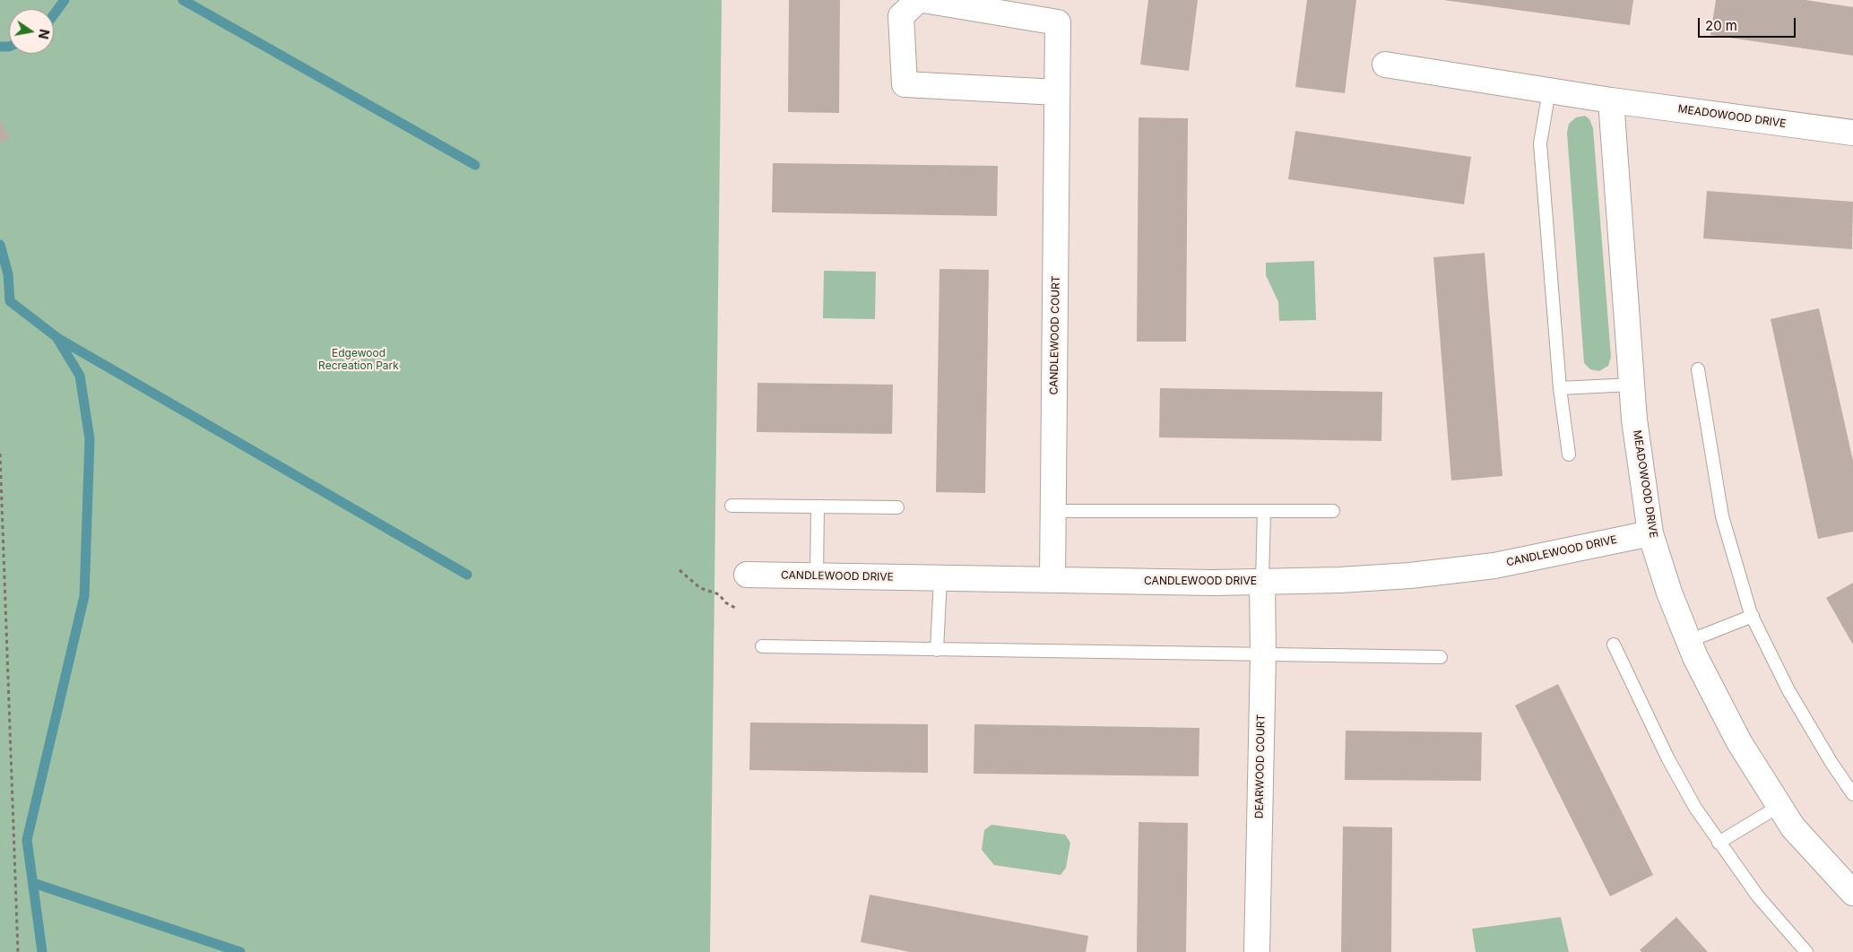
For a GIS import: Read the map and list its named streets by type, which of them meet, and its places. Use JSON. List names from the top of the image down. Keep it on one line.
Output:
{"streets":{"street":["MEADOWOOD DRIVE","CANDLEWOOD COURT","CANDLEWOOD DRIVE","DEARWOOD COURT"]},"crossings":[["MEADOWOOD DRIVE","CANDLEWOOD DRIVE"],["CANDLEWOOD COURT","CANDLEWOOD DRIVE"],["CANDLEWOOD DRIVE","DEARWOOD COURT"]],"parks":["Edgewood Recreation Park"],"scale_bar":"20 m","north":"right"}
